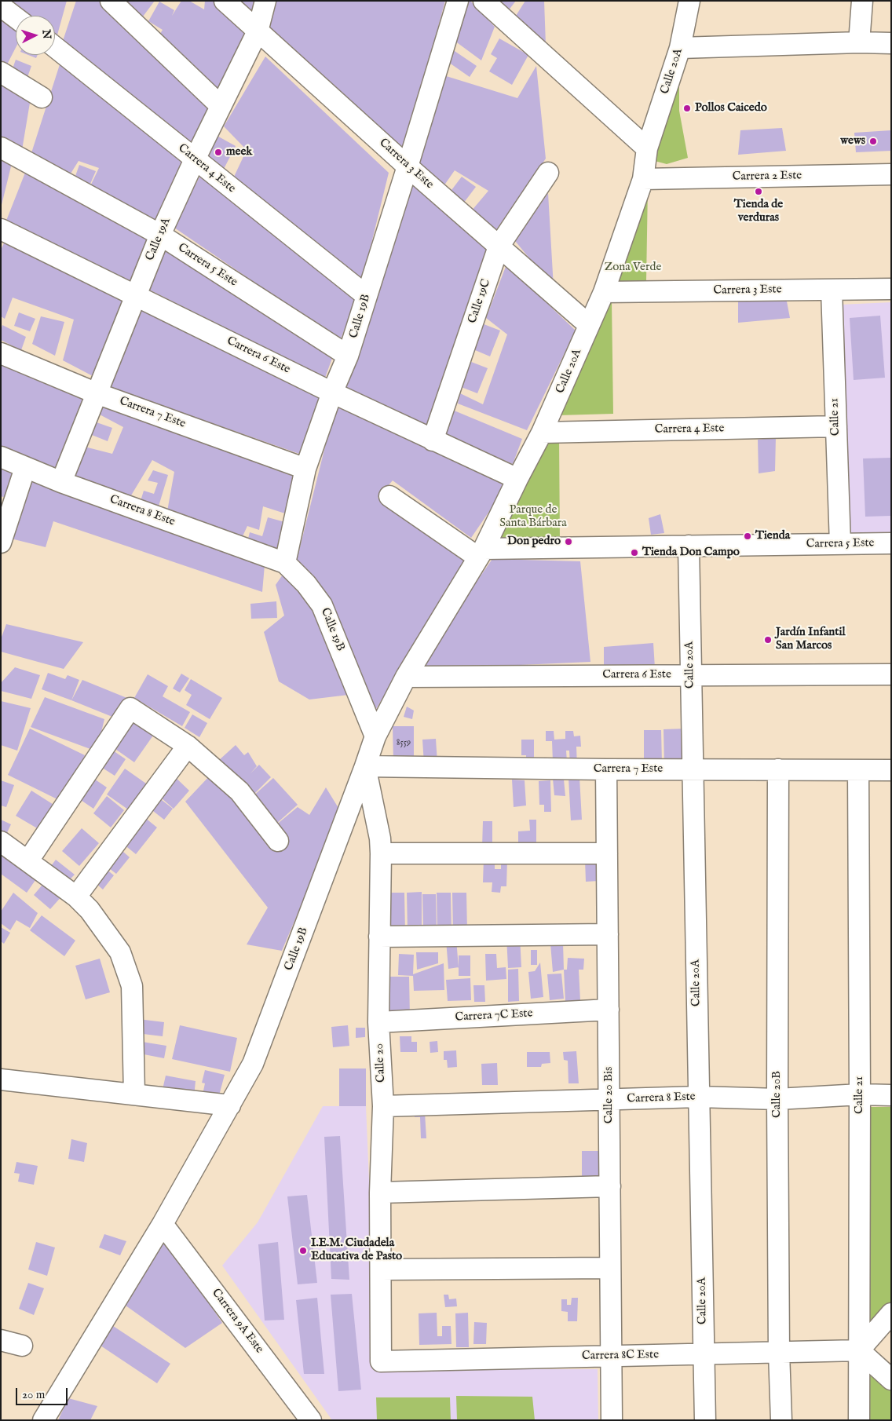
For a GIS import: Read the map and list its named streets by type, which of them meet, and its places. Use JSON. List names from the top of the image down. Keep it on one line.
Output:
{"streets":{"street":["Calle 20A","Carrera 3 Este","Carrera 4 Este","Carrera 2 Este","Calle 19A","Carrera 5 Este","Calle 19C","Calle 19B","Carrera 6 Este","Carrera 7 Este","Calle 21","Carrera 8 Este","Carrera 7C Este","Calle 20","Calle 20B","Calle 20 Bis","Carrera 9A Este","Carrera 8C Este"]},"crossings":[["Calle 20A","Carrera 3 Este"],["Calle 20A","Carrera 4 Este"],["Calle 20A","Carrera 2 Este"],["Calle 20A","Carrera 5 Este"],["Calle 20A","Calle 19B"],["Calle 20A","Carrera 6 Este"],["Calle 20A","Carrera 7 Este"],["Calle 20A","Carrera 8 Este"],["Calle 20A","Carrera 8C Este"],["Carrera 3 Este","Calle 19A"],["Carrera 3 Este","Calle 19C"],["Carrera 3 Este","Calle 19B"],["Carrera 3 Este","Calle 21"],["Carrera 4 Este","Calle 19A"],["Carrera 4 Este","Calle 19B"],["Carrera 4 Este","Calle 21"],["Calle 19A","Carrera 5 Este"],["Calle 19A","Carrera 6 Este"],["Calle 19A","Carrera 7 Este"],["Calle 19A","Carrera 8 Este"],["Carrera 5 Este","Calle 19B"],["Carrera 5 Este","Calle 21"],["Calle 19C","Carrera 6 Este"],["Calle 19B","Carrera 6 Este"],["Calle 19B","Carrera 7 Este"],["Calle 19B","Carrera 8 Este"],["Calle 19B","Calle 20"],["Calle 19B","Carrera 9A Este"],["Carrera 7 Este","Calle 21"],["Carrera 7 Este","Calle 20"],["Carrera 7 Este","Calle 20B"],["Carrera 7 Este","Calle 20 Bis"],["Calle 21","Carrera 8 Este"],["Calle 21","Carrera 8C Este"],["Carrera 8 Este","Calle 20"],["Carrera 8 Este","Calle 20B"],["Carrera 8 Este","Calle 20 Bis"],["Carrera 7C Este","Calle 20"],["Carrera 7C Este","Calle 20 Bis"],["Calle 20","Carrera 8C Este"],["Calle 20B","Carrera 8C Este"],["Calle 20 Bis","Carrera 8C Este"]],"parks":["Zona Verde","Parque de Santa Bárbara"],"places":["Pollos Caicedo","wews","meek","Tienda de verduras","Tienda","Don pedro","Tienda Don Campo","Jardín Infantil San Marcos","I.E.M. Ciudadela Educativa de Pasto"],"house_numbers":["8559"],"scale_bar":"20 m","north":"right"}
